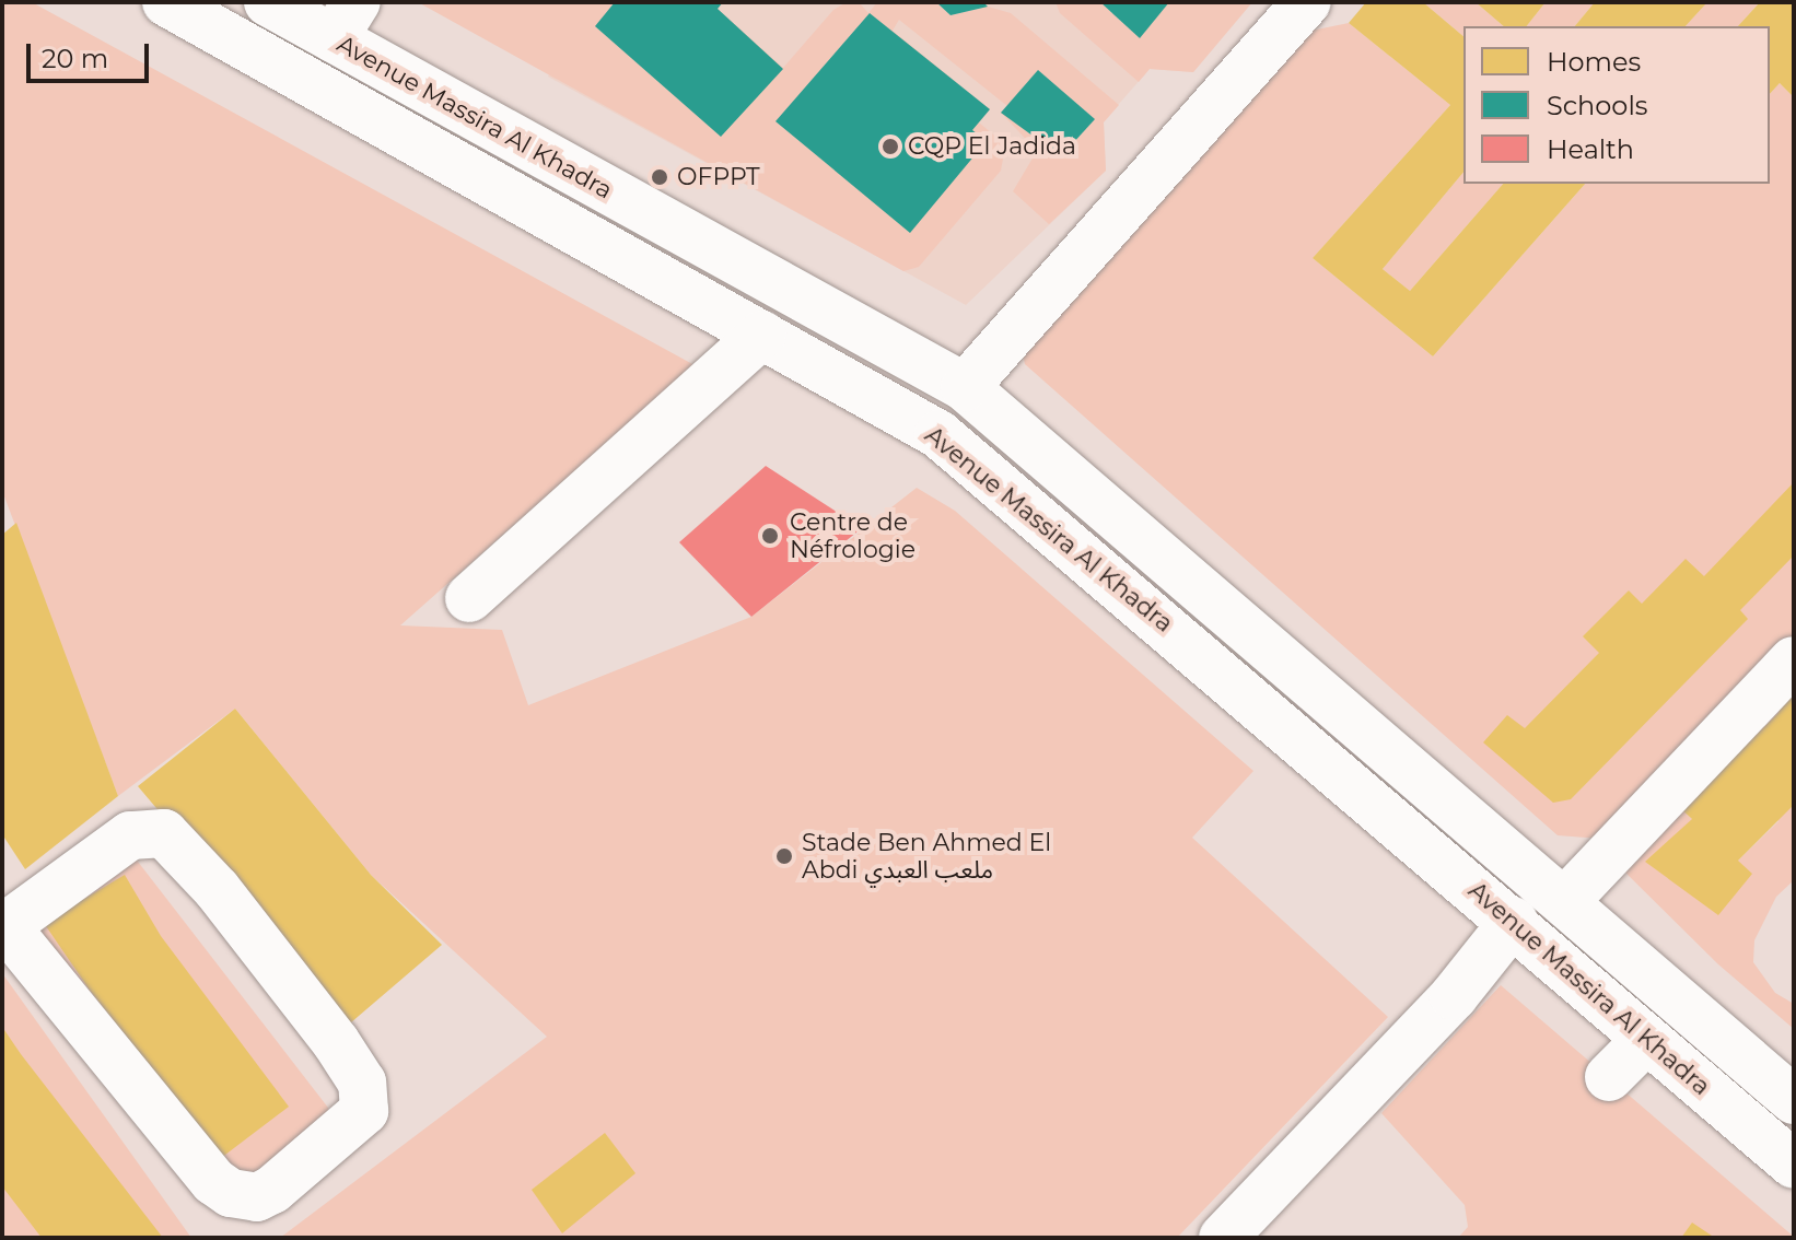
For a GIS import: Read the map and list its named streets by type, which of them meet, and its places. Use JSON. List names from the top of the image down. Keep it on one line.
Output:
{"streets":{"street":["Avenue Massira Al Khadra"]},"places":["CQP El Jadida","OFPPT","Centre de Néfrologie","Stade Ben Ahmed El Abdi ملعب العبدي"],"legend":["Homes","Schools","Health"],"scale_bar":"20 m"}
